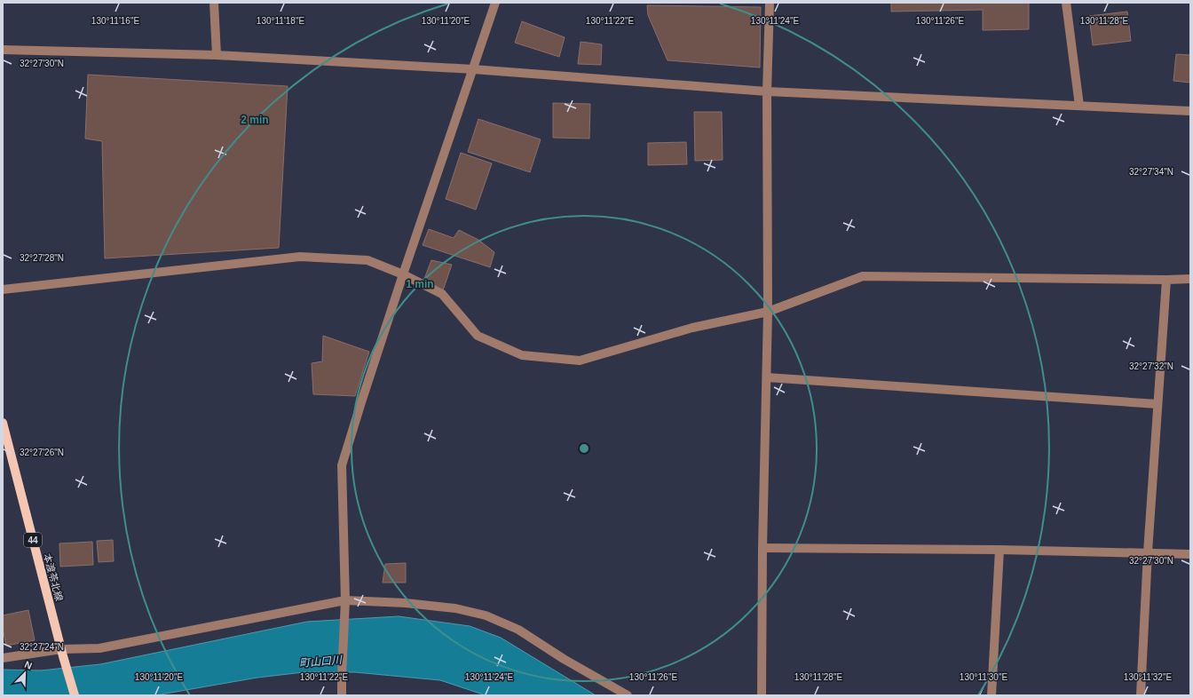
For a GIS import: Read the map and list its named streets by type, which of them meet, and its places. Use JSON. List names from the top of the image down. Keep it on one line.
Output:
{"streets":{"main road":["44","本渡苓北線"]},"water":["町山口川"],"north":"top right","coordinates":["130°11'16\"E","130°11'18\"E","130°11'20\"E","130°11'22\"E","130°11'24\"E","130°11'26\"E","130°11'28\"E","32°27'30\"N","32°27'34\"N","32°27'28\"N","32°27'32\"N","32°27'26\"N","32°27'24\"N","130°11'30\"E","130°11'32\"E"],"rings":["2 min","1 min"]}
